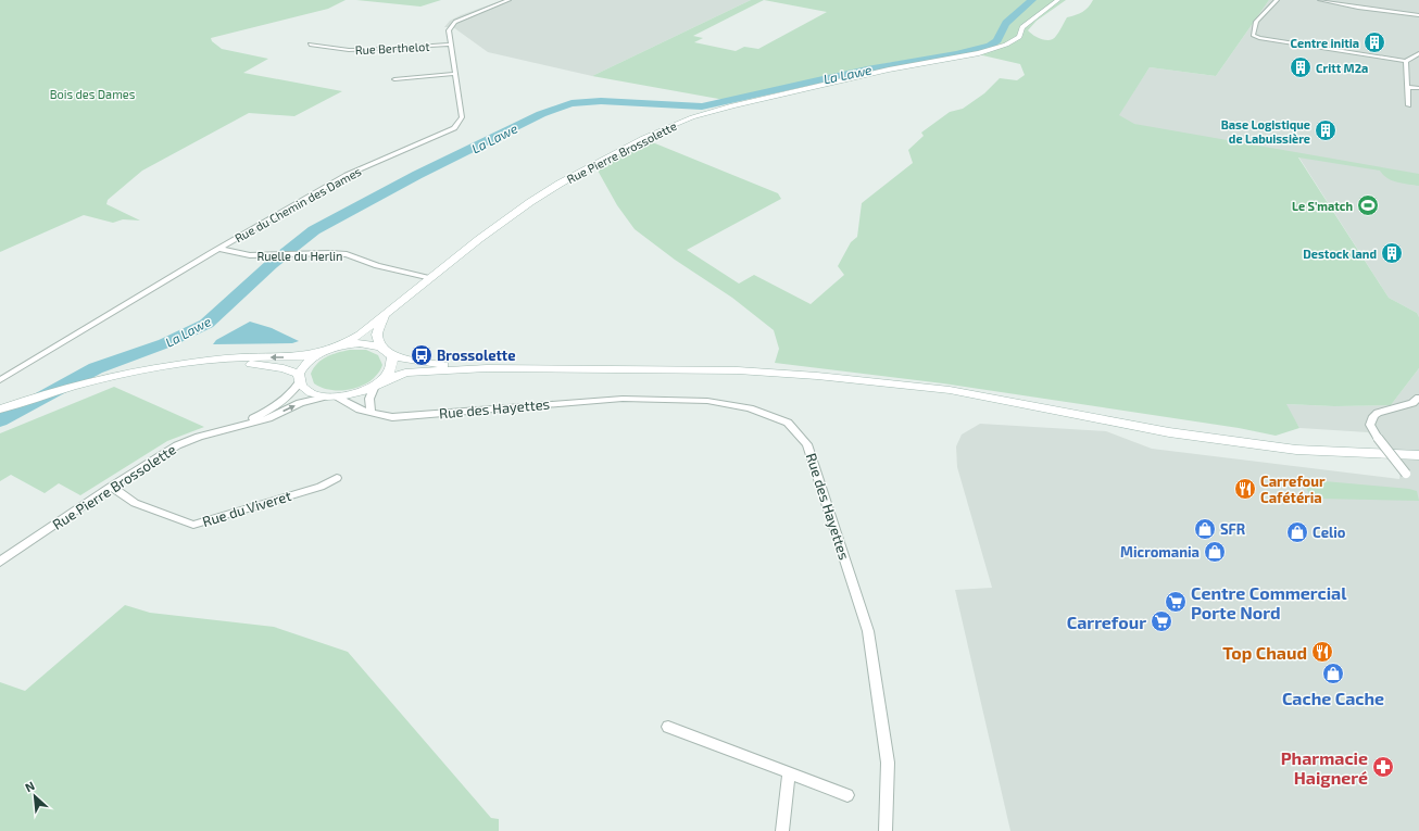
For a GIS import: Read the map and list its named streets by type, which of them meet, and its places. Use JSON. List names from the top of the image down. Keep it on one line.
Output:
{"streets":{"street":["Rue Berthelot","Rue Pierre Brossolette","Rue du Chemin des Dames","Ruelle du Herlin","Rue des Hayettes","Rue du Viveret"]},"crossings":[["Rue Berthelot","Rue du Chemin des Dames"],["Rue Pierre Brossolette","Ruelle du Herlin"],["Rue Pierre Brossolette","Rue des Hayettes"],["Rue Pierre Brossolette","Rue du Viveret"],["Rue du Chemin des Dames","Ruelle du Herlin"]],"water":["La Lawe"],"parks":["Bois des Dames"],"places":{"building":["Centre initia","Critt M2a","Base Logistique de Labuissière","Destock land"],"sports":["Le S'match"],"bus stop":["Brossolette"],"restaurant":["Carrefour Cafétéria","Top Chaud"],"shop":["SFR","Celio","Micromania","Cache Cache"],"supermarket":["Centre Commercial Porte Nord","Carrefour"],"pharmacy":["Pharmacie Haigneré"]},"north":"top left"}
